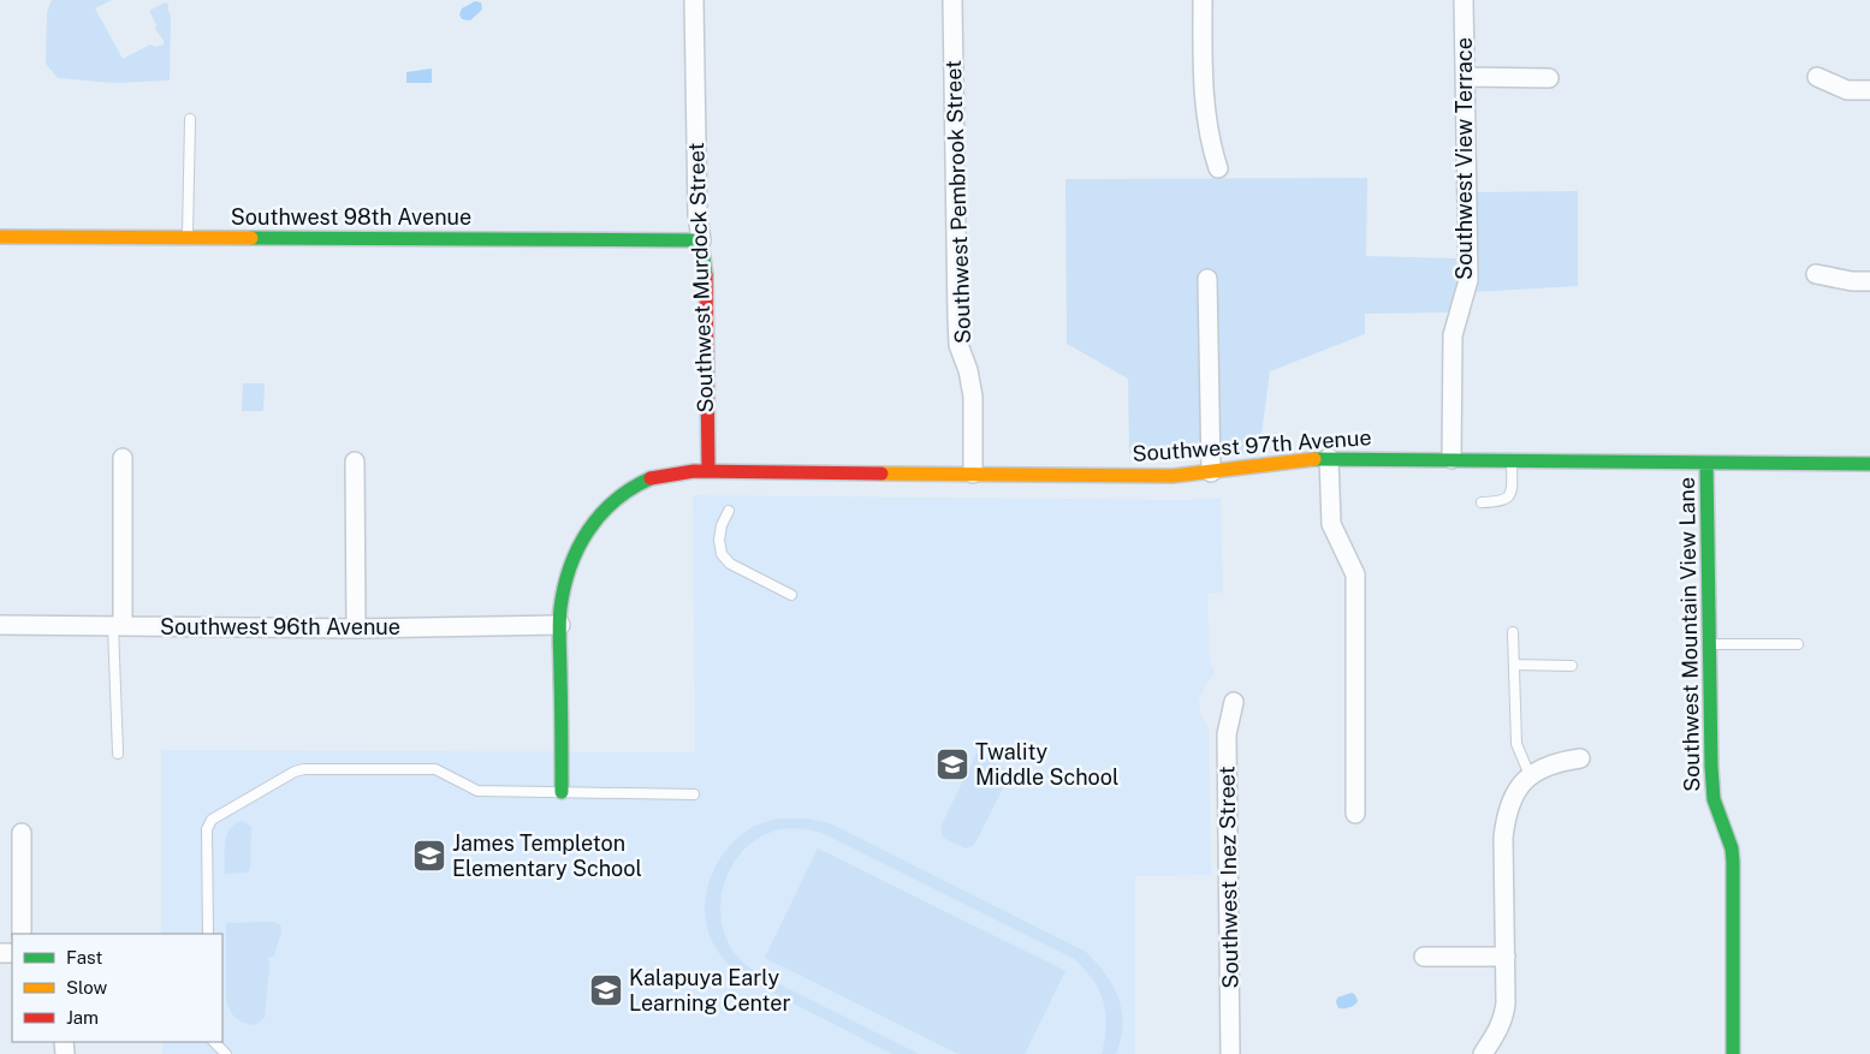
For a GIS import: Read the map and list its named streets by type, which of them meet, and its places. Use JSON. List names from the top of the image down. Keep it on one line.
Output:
{"streets":{"street":["Southwest View Terrace","Southwest Pembrook Street","Southwest 98th Avenue","Southwest Murdock Street","Southwest 97th Avenue","Southwest 96th Avenue","Southwest Mountain View Lane","Southwest Inez Street"]},"crossings":[["Southwest View Terrace","Southwest 97th Avenue"],["Southwest Pembrook Street","Southwest 97th Avenue"],["Southwest 98th Avenue","Southwest Murdock Street"],["Southwest Murdock Street","Southwest 97th Avenue"],["Southwest 97th Avenue","Southwest Mountain View Lane"]],"places":{"school or university":["Twality Middle School","James Templeton Elementary School","Kalapuya Early Learning Center"]},"legend":["Fast","Slow","Jam"]}
